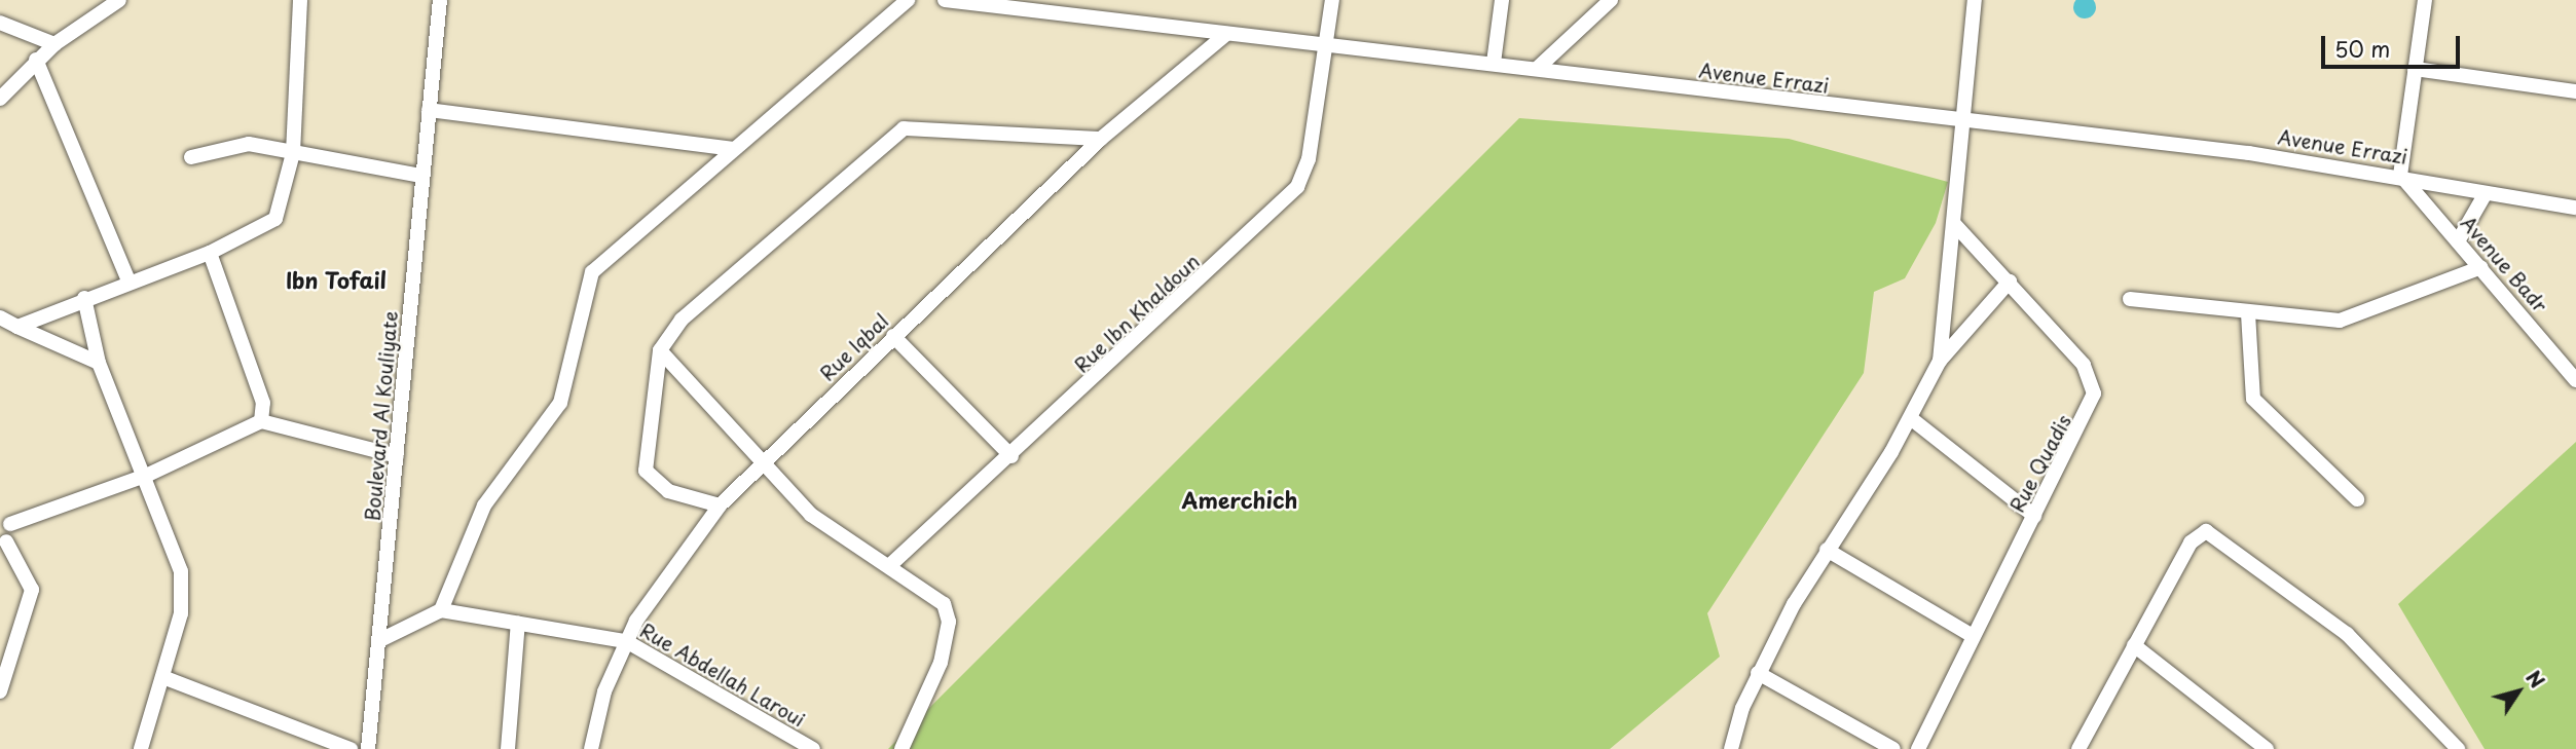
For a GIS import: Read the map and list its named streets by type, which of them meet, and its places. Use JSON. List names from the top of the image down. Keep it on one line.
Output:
{"streets":{"street":["Avenue Errazi","Avenue Badr","Rue Ibn Khaldoun","Rue Iqbal","Boulevard Al Kouliyate","Rue Quadis","Rue Abdellah Laroui"]},"crossings":[["Avenue Errazi","Avenue Badr"],["Avenue Errazi","Rue Ibn Khaldoun"],["Avenue Errazi","Rue Iqbal"],["Rue Iqbal","Rue Abdellah Laroui"]],"districts":["Ibn Tofail","Amerchich"],"scale_bar":"50 m","north":"top right"}
